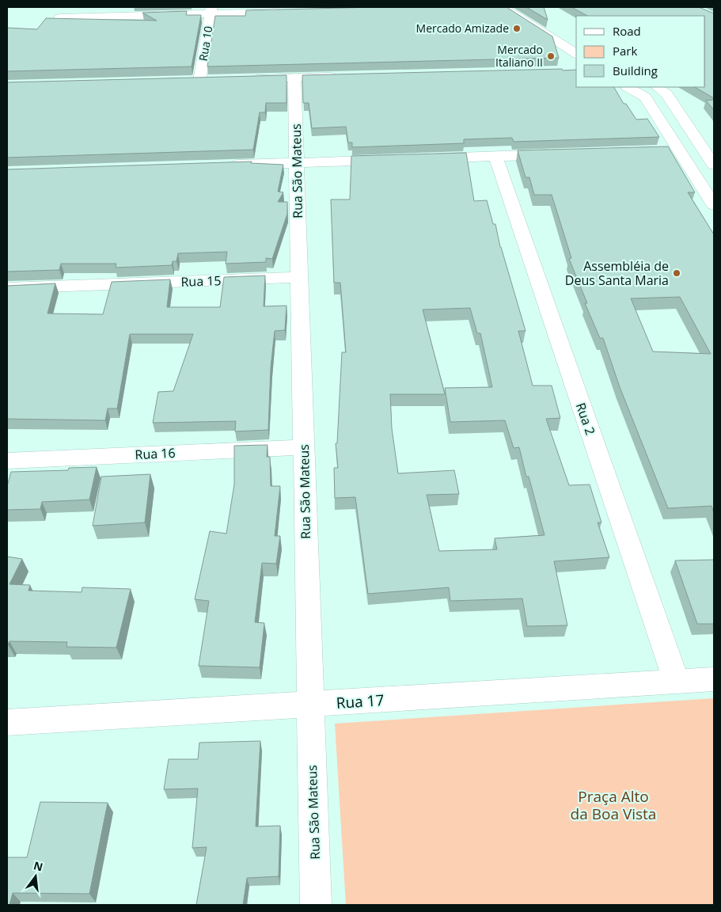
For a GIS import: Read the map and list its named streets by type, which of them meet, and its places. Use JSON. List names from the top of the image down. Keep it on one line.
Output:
{"streets":{"street":["Rua 10","Rua São Mateus","Rua 15","Rua 2","Rua 16","Rua 17"]},"crossings":[["Rua São Mateus","Rua 15"],["Rua São Mateus","Rua 16"],["Rua São Mateus","Rua 17"],["Rua 2","Rua 17"]],"parks":["Praça Alto da Boa Vista"],"places":["Mercado Amizade","Mercado Italiano II","Assembléia de Deus Santa Maria"],"legend":["Road","Park","Building"],"north":"top"}
